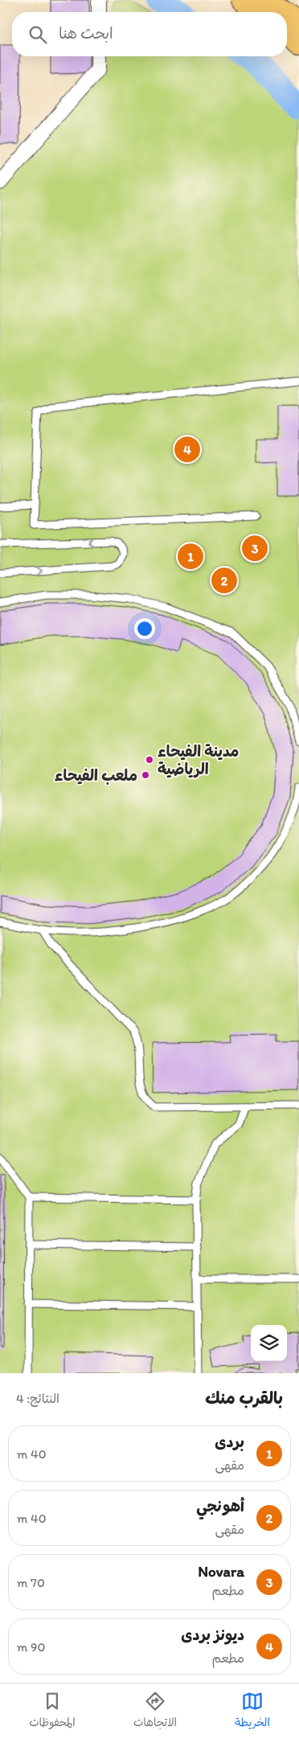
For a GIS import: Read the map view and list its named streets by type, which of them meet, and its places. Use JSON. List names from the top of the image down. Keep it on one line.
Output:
{"places":["مدينة الفيحاء الرياضية","ملعب الفيحاء"],"page":{"search":"ابحث هنا","pins":["4","3","1","2"],"heading":["بالقرب منك","النتائج: 4"],"list":[{"mark":"1","name":"بردى","note":"مقهى","value":"40 m"},{"mark":"2","name":"أهونجي","note":"مقهى","value":"40 m"},{"mark":"3","name":"Novara","note":"مطعم","value":"70 m"},{"mark":"4","name":"ديونز بردى","note":"مطعم","value":"90 m"}],"nav":["الخريطة","الاتجاهات","المحفوظات"]}}
